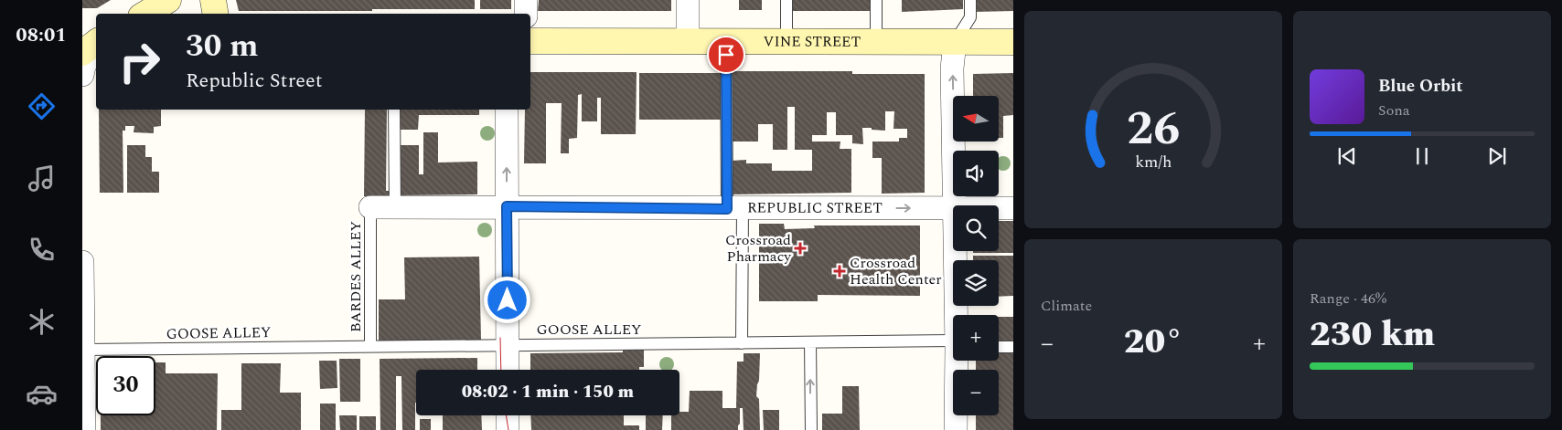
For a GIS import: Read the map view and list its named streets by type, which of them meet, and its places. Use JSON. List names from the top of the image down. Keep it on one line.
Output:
{"streets":{"main road":["VINE STREET"],"street":["REPUBLIC STREET"],"lane":["BARDES ALLEY","GOOSE ALLEY"]},"crossings":[["REPUBLIC STREET","BARDES ALLEY"],["BARDES ALLEY","GOOSE ALLEY"]],"one_way":["REPUBLIC STREET"],"places":{"health":["Crossroad Pharmacy","Crossroad Health Center"]},"north":"left","page":{"tabs":"08:01","turn":["30 m","Republic Street"],"song":["Blue Orbit","Sona"],"map_buttons":["+","−"],"tile":["Climate",["Range · 46%","230 km"]],"heat":["−","20°","+"],"limit":"30","trip":"08:02 · 1 min · 150 m","gauge":["26","km/h"]}}
